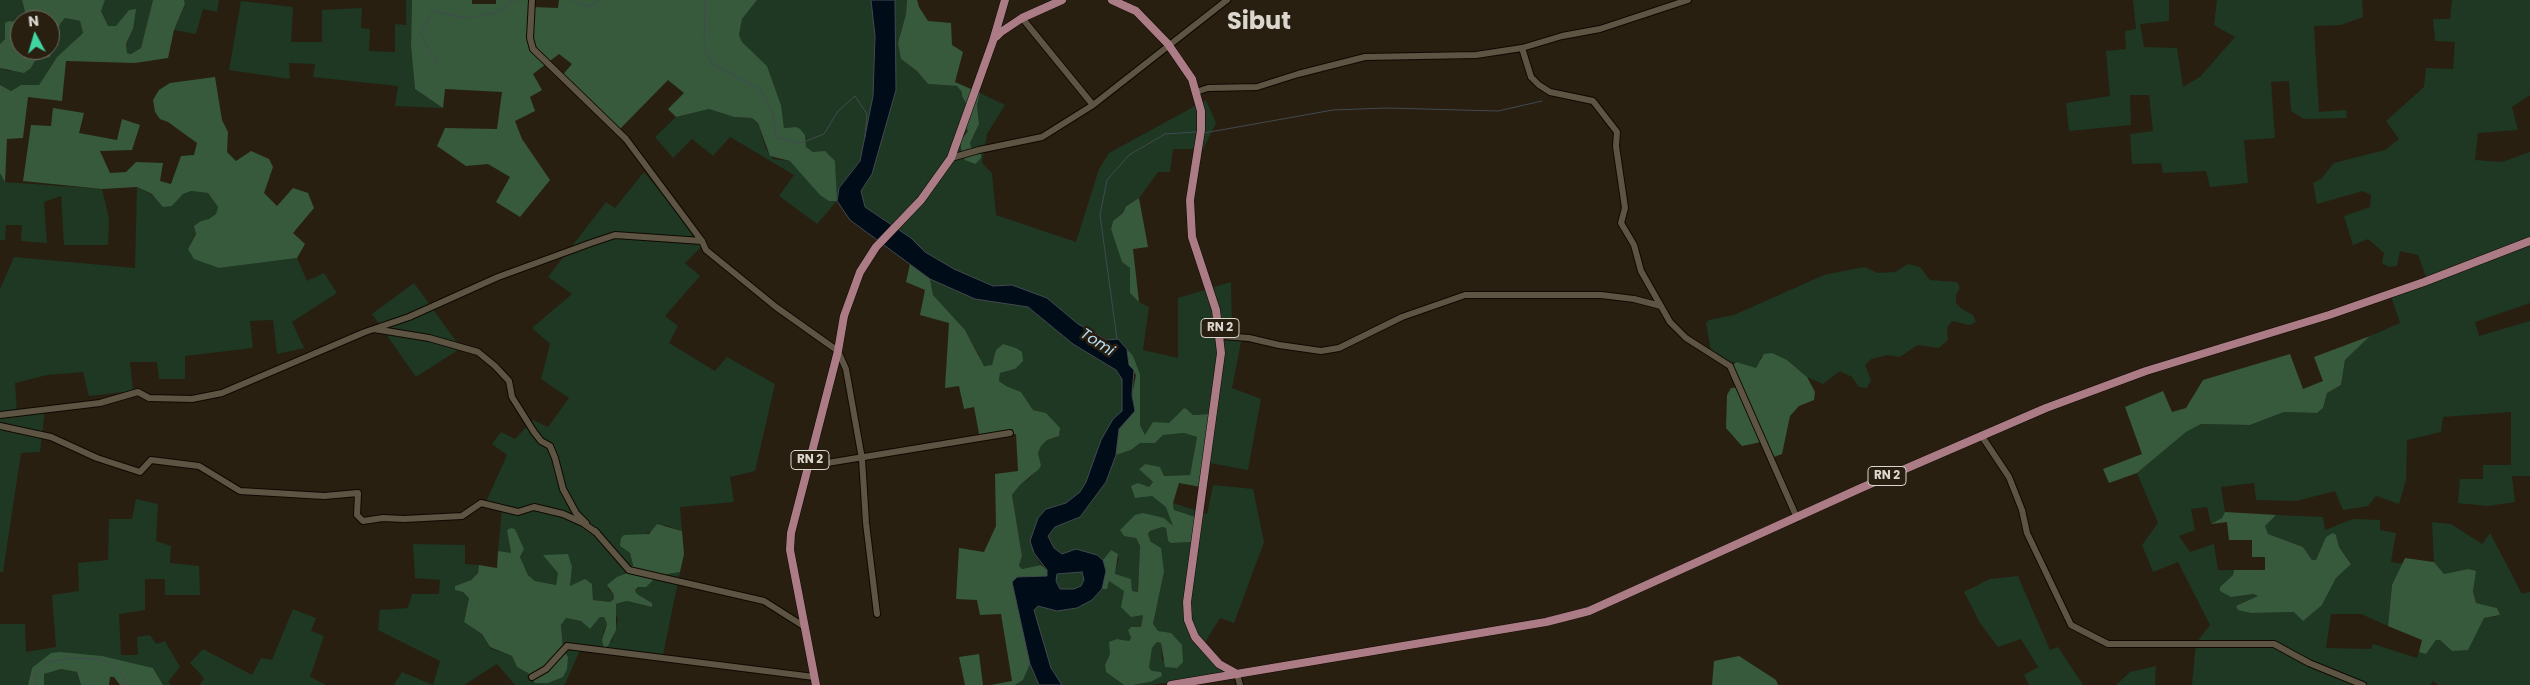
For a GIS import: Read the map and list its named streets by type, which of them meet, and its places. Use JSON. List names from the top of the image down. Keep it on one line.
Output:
{"streets":{"main road":["RN 2"]},"districts":["Sibut"],"water":["Tomi"],"north":"top"}
